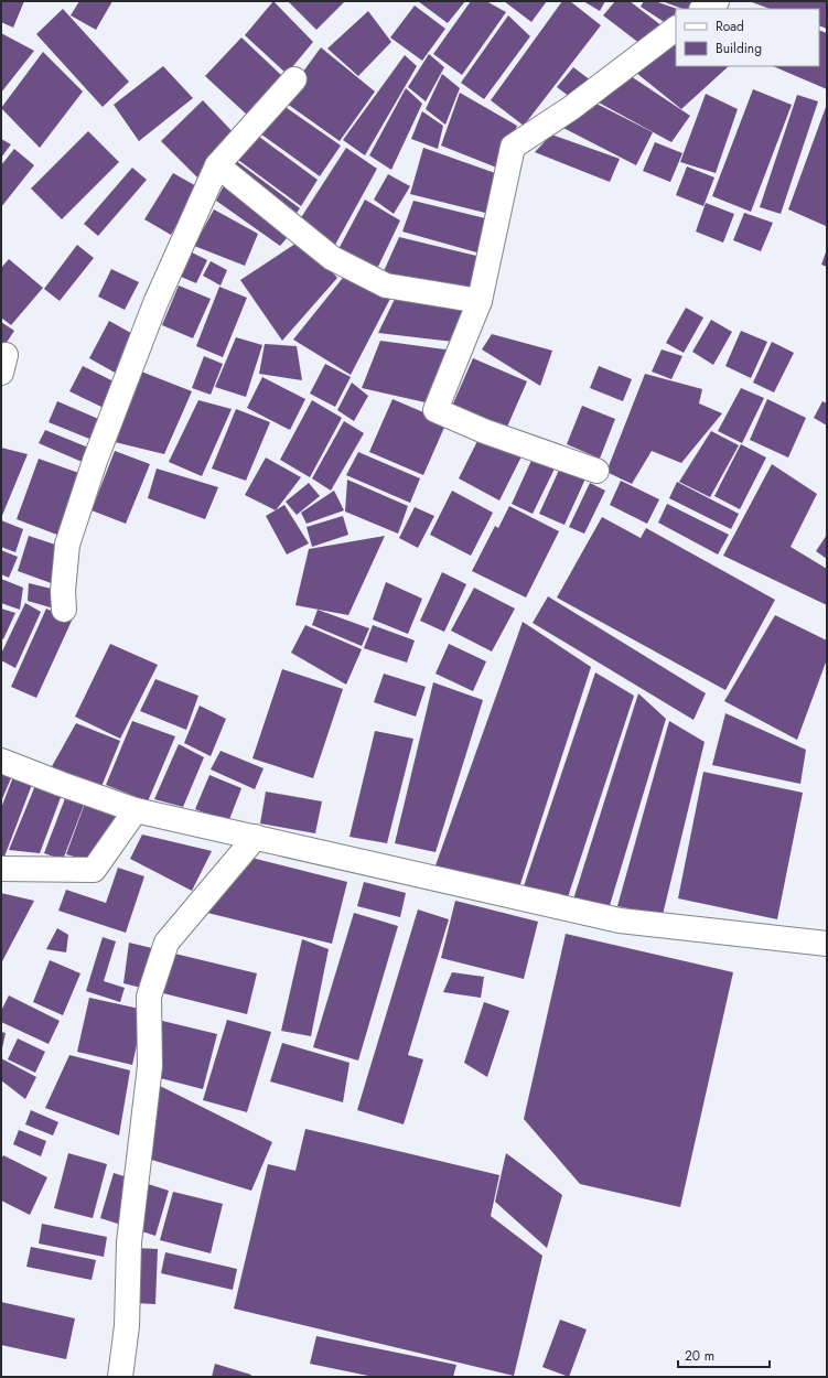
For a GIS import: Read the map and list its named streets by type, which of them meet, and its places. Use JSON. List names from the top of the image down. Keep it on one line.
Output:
{"legend":["Road","Building"],"scale_bar":"20 m"}
